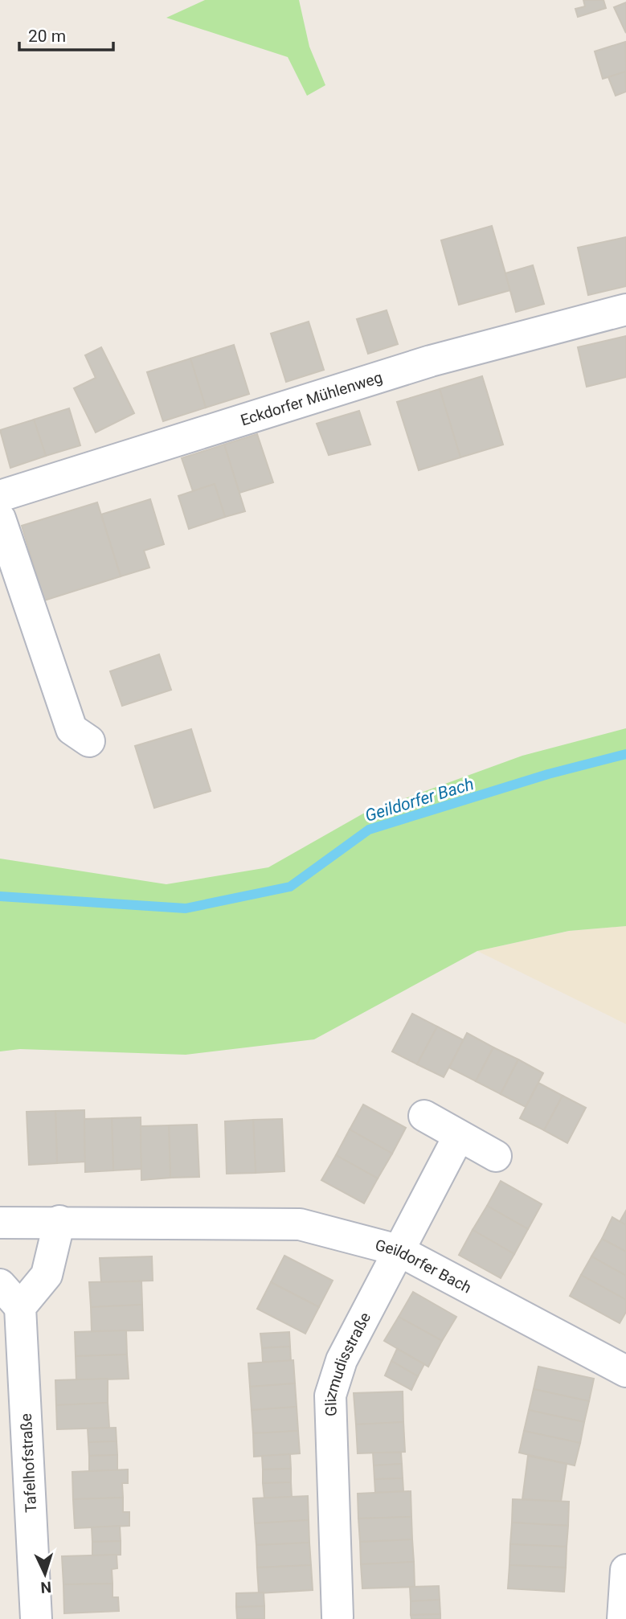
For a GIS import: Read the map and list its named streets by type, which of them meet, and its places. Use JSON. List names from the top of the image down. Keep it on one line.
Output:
{"streets":{"street":["Eckdorfer Mühlenweg","Geildorfer Bach","Glizmudisstraße","Tafelhofstraße"]},"crossings":[["Geildorfer Bach","Glizmudisstraße"]],"water":["Geildorfer Bach"],"scale_bar":"20 m","north":"bottom"}
